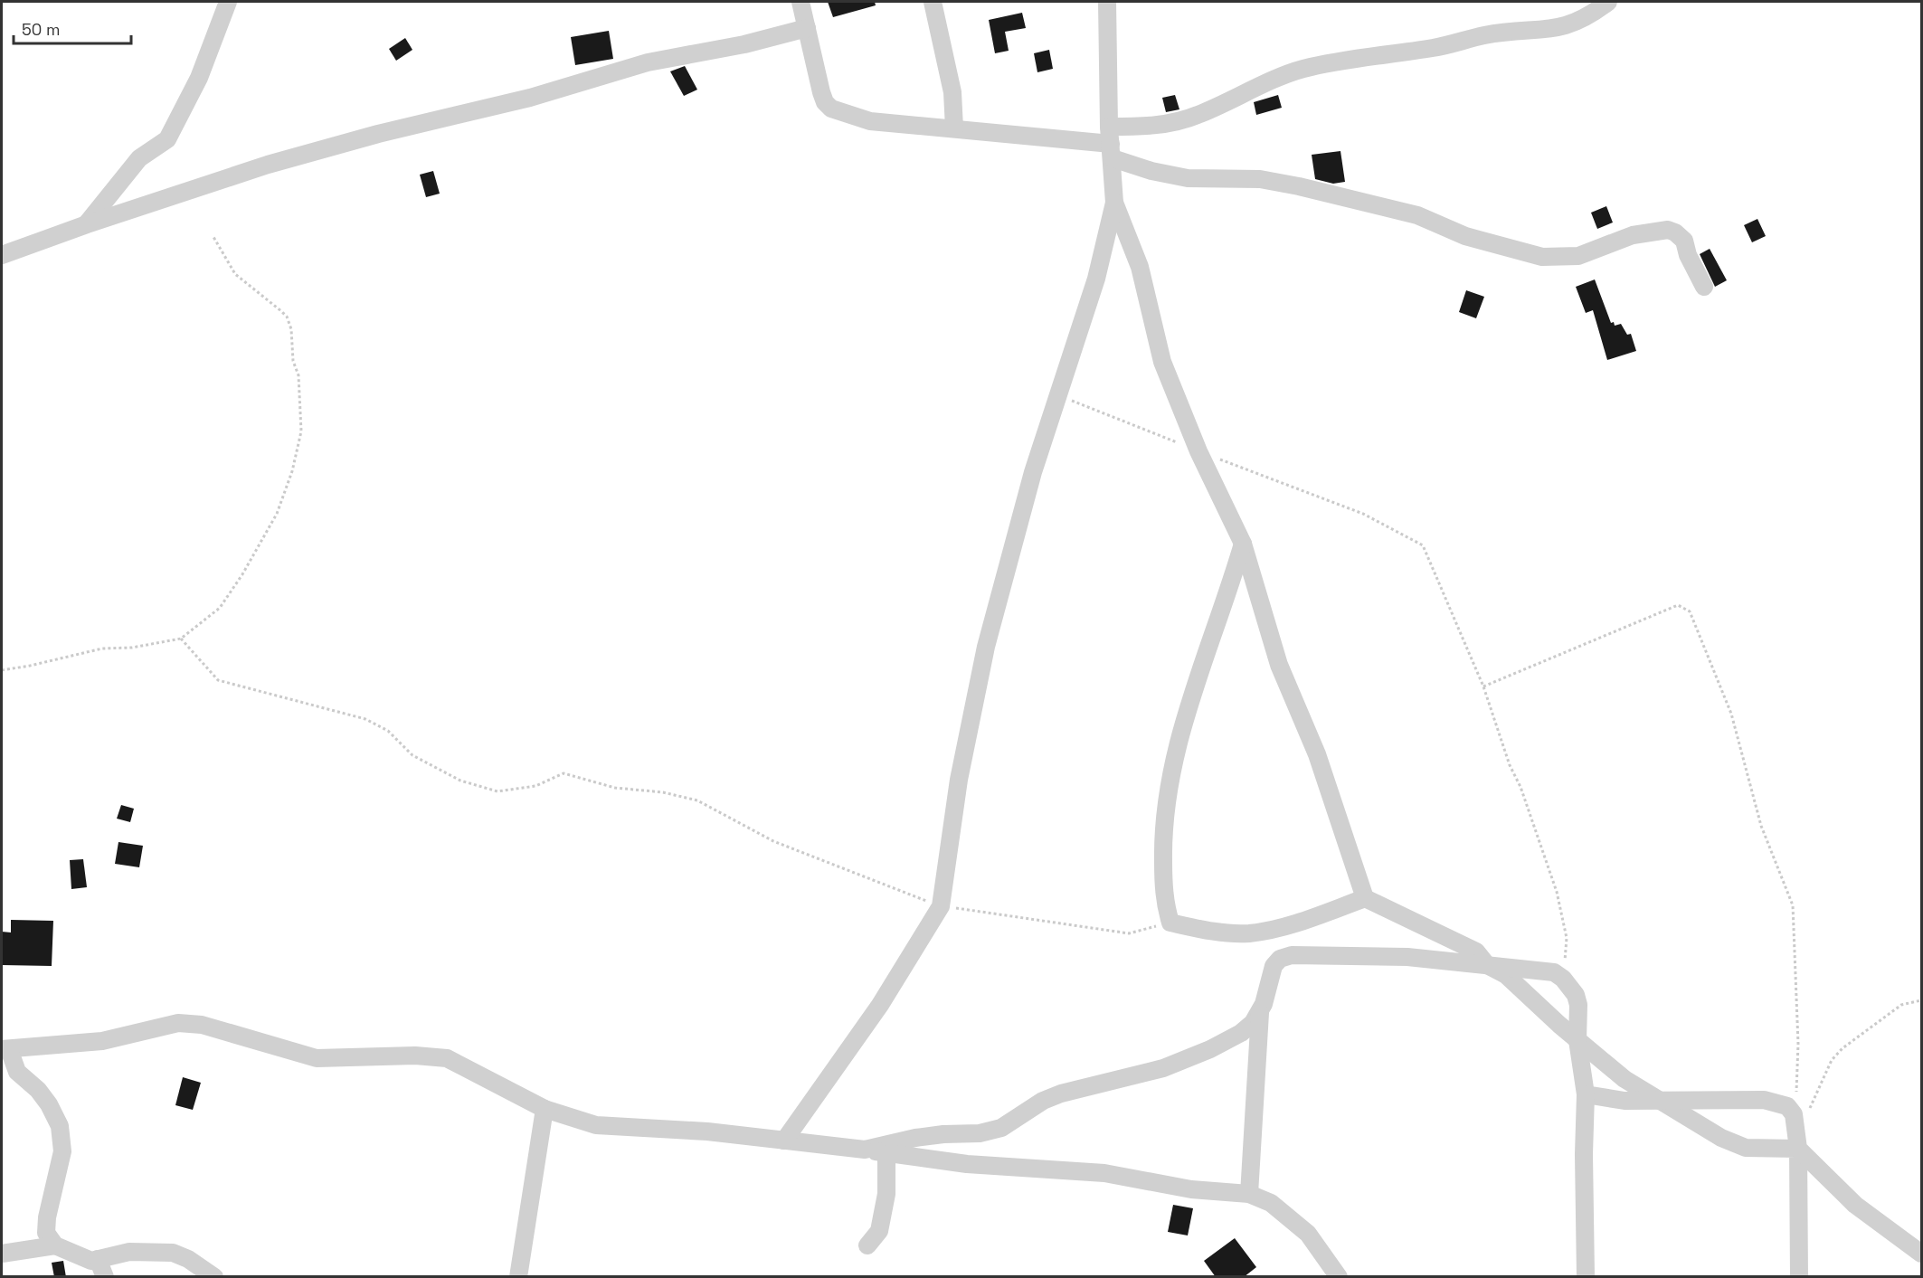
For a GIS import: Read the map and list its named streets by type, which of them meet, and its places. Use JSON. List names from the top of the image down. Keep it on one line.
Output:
{"scale_bar":"50 m"}
